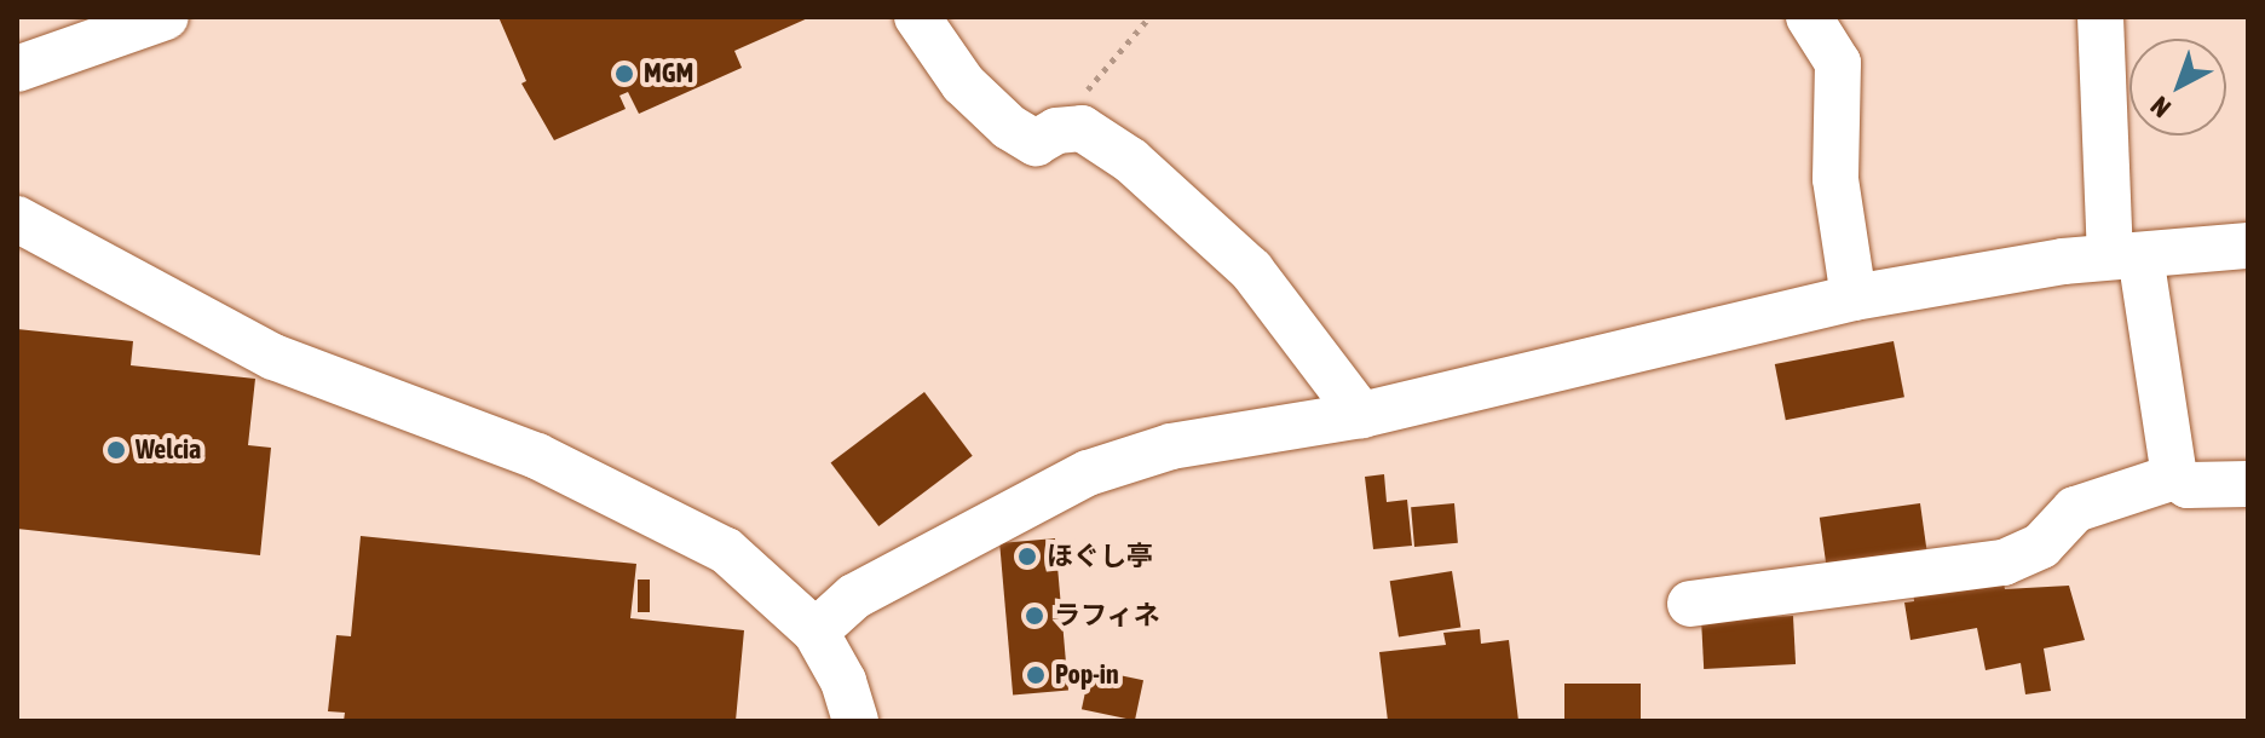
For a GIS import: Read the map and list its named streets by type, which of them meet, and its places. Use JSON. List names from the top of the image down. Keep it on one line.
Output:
{"places":["MGM","Welcia","ほぐし亭","ラフィネ","Pop-in"],"north":"bottom left"}
